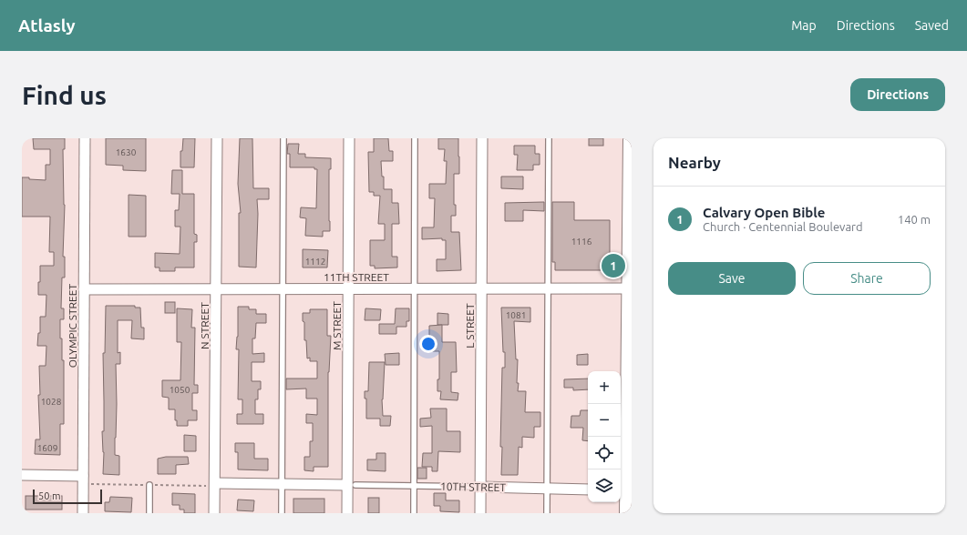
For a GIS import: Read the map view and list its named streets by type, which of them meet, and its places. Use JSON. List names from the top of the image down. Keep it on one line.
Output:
{"streets":{"street":["11TH STREET","OLYMPIC STREET","N STREET","M STREET","L STREET","10TH STREET"]},"crossings":[["11TH STREET","OLYMPIC STREET"],["11TH STREET","N STREET"],["11TH STREET","M STREET"],["11TH STREET","L STREET"],["N STREET","10TH STREET"],["M STREET","10TH STREET"],["L STREET","10TH STREET"]],"house_numbers":["1630","1116","1112","1081","1050","1028","1609"],"scale_bar":"50 m","page":{"header":"Atlasly","nav":["Map","Directions","Saved"],"buttons":["Directions",["Save","Share"]],"title":"Find us","heading":"Nearby","list":[{"mark":"1","name":"Calvary Open Bible","note":"Church · Centennial Boulevard","value":"140 m"}],"pins":"1","map_buttons":["+","−"],"scale":"50 m"}}
